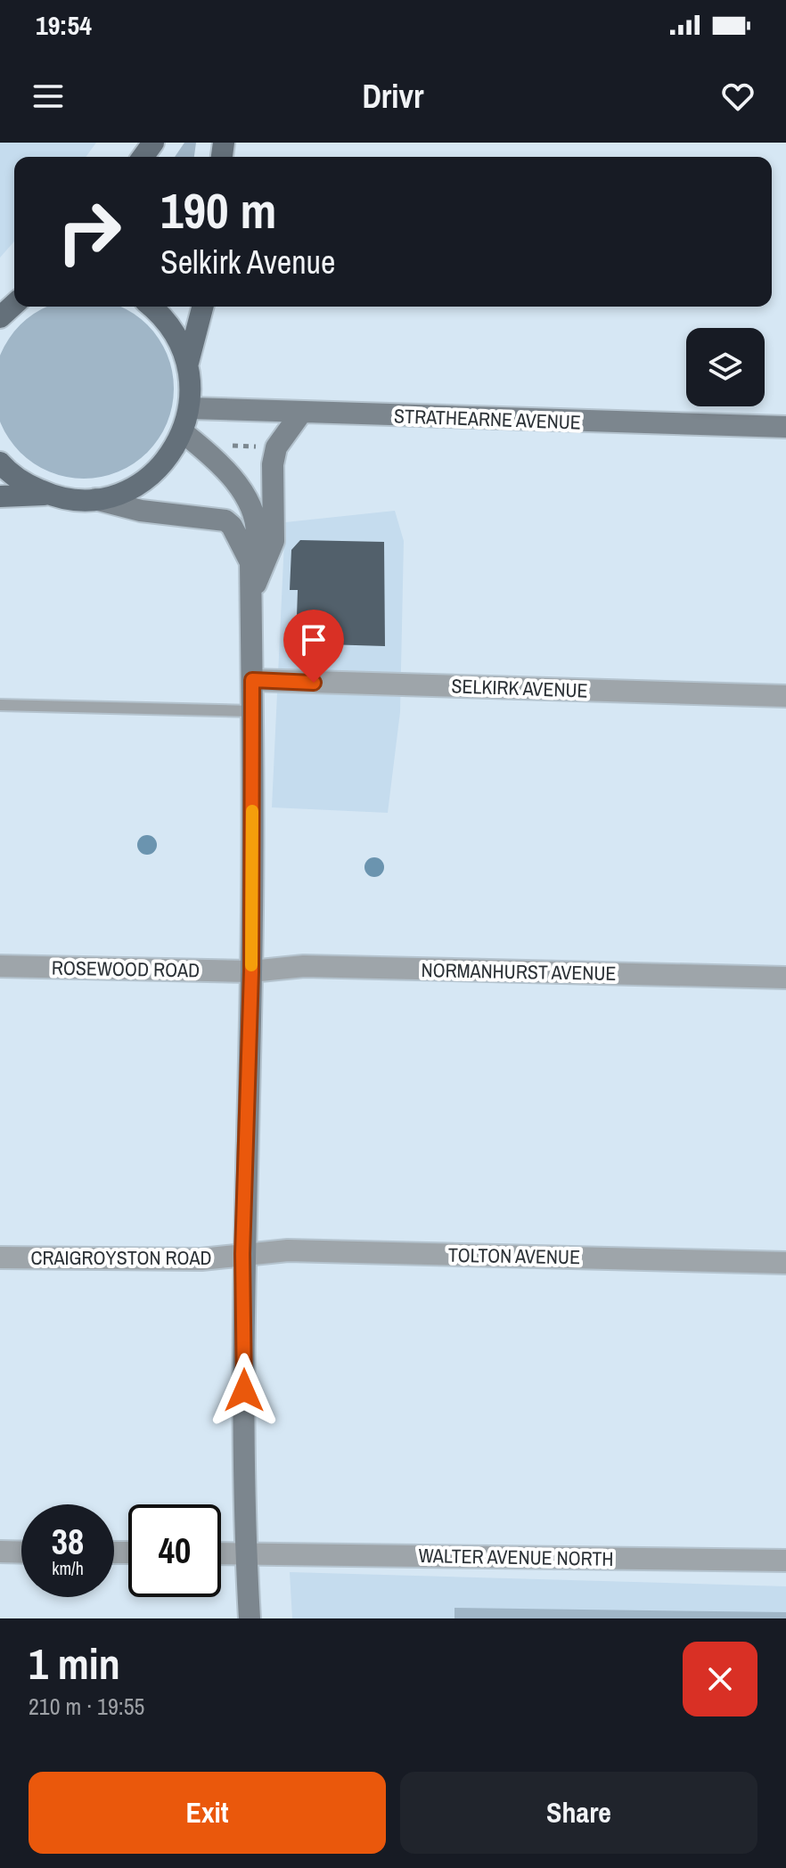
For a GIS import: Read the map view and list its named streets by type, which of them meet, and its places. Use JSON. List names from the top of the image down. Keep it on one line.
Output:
{"streets":{"street":["STRATHEARNE AVENUE","SELKIRK AVENUE","ROSEWOOD ROAD","NORMANHURST AVENUE","TOLTON AVENUE","CRAIGROYSTON ROAD","WALTER AVENUE NORTH"]},"crossings":[["ROSEWOOD ROAD","NORMANHURST AVENUE"],["TOLTON AVENUE","CRAIGROYSTON ROAD"]],"page":{"status":"19:54","header":"Drivr","turn":["190 m","Selkirk Avenue"],"speed":"38 km/h","limit":"40","heading":["1 min","210 m · 19:55"],"buttons":["Exit","Share"]}}
